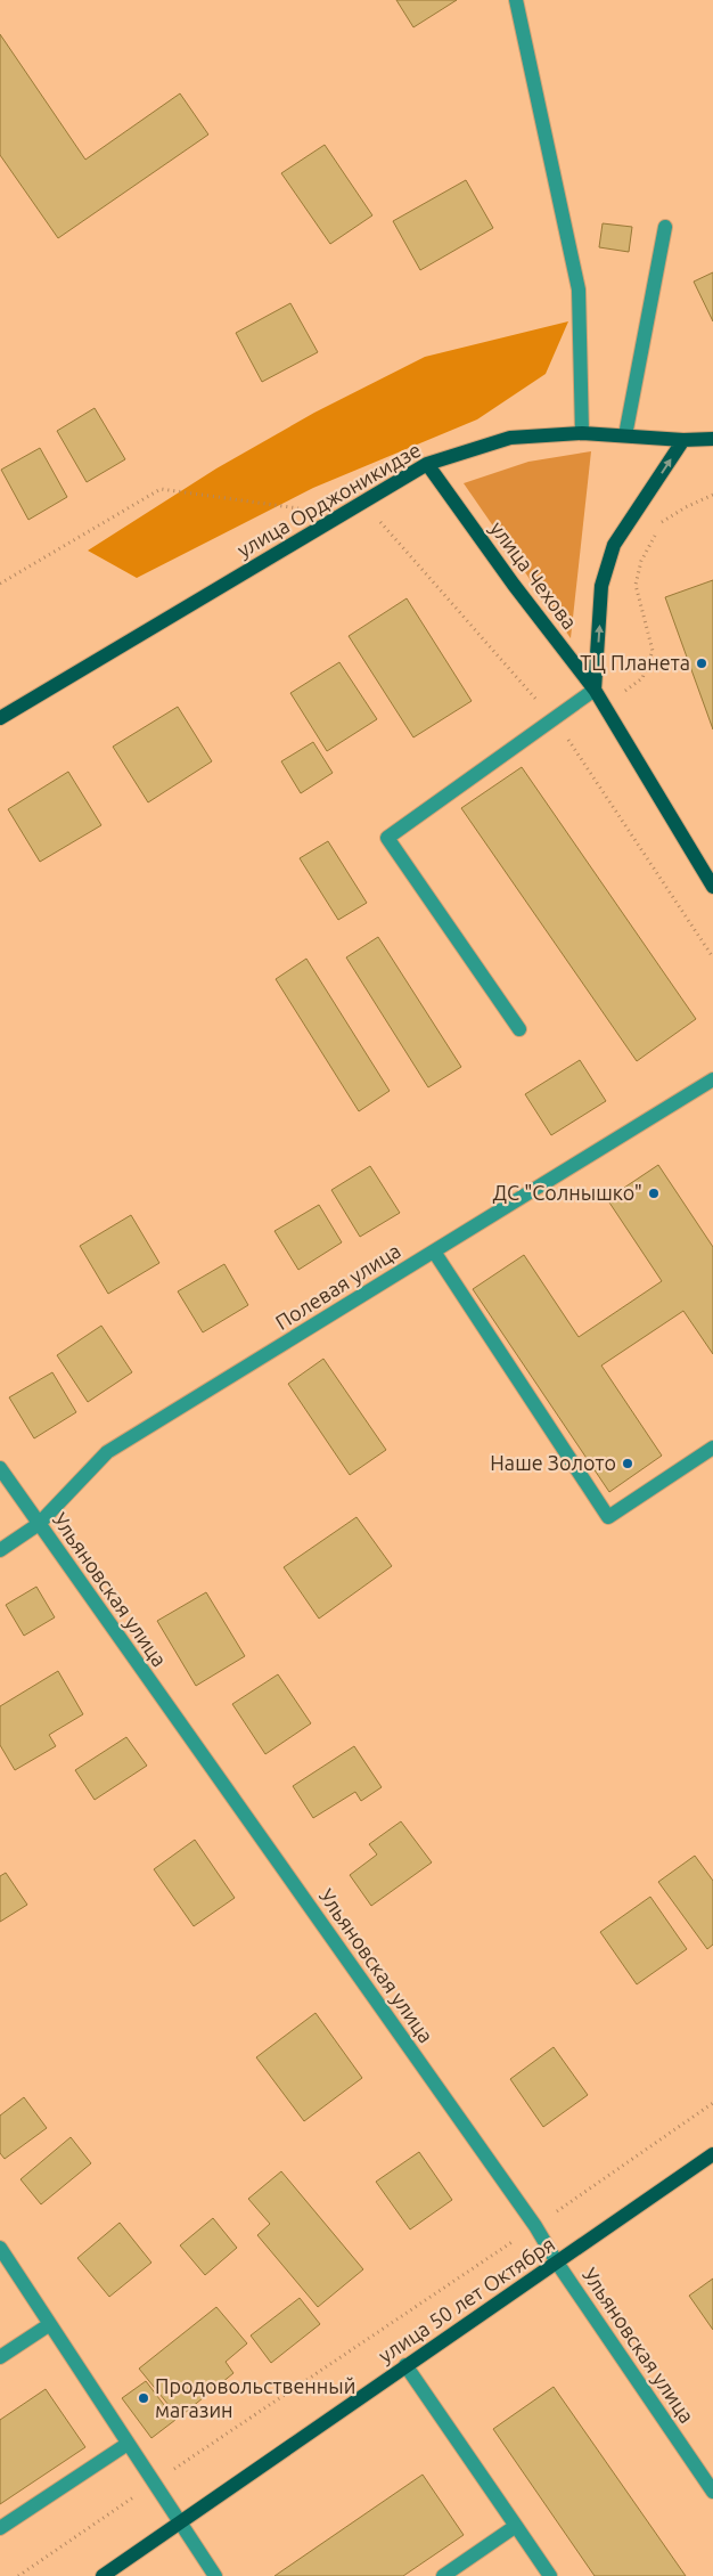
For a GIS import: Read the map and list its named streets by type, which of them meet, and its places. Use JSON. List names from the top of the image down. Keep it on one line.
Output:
{"streets":{"main road":["улица Орджоникидзе","улица Чехова","улица 50 лет Октября"],"street":["Полевая улица","Ульяновская улица"]},"crossings":[["улица Орджоникидзе","улица Чехова"],["Полевая улица","Ульяновская улица"],["Ульяновская улица","улица 50 лет Октября"]],"places":["ТЦ Планета","ДС \"Солнышко\"","Наше Золото","Продовольственный магазин"]}
